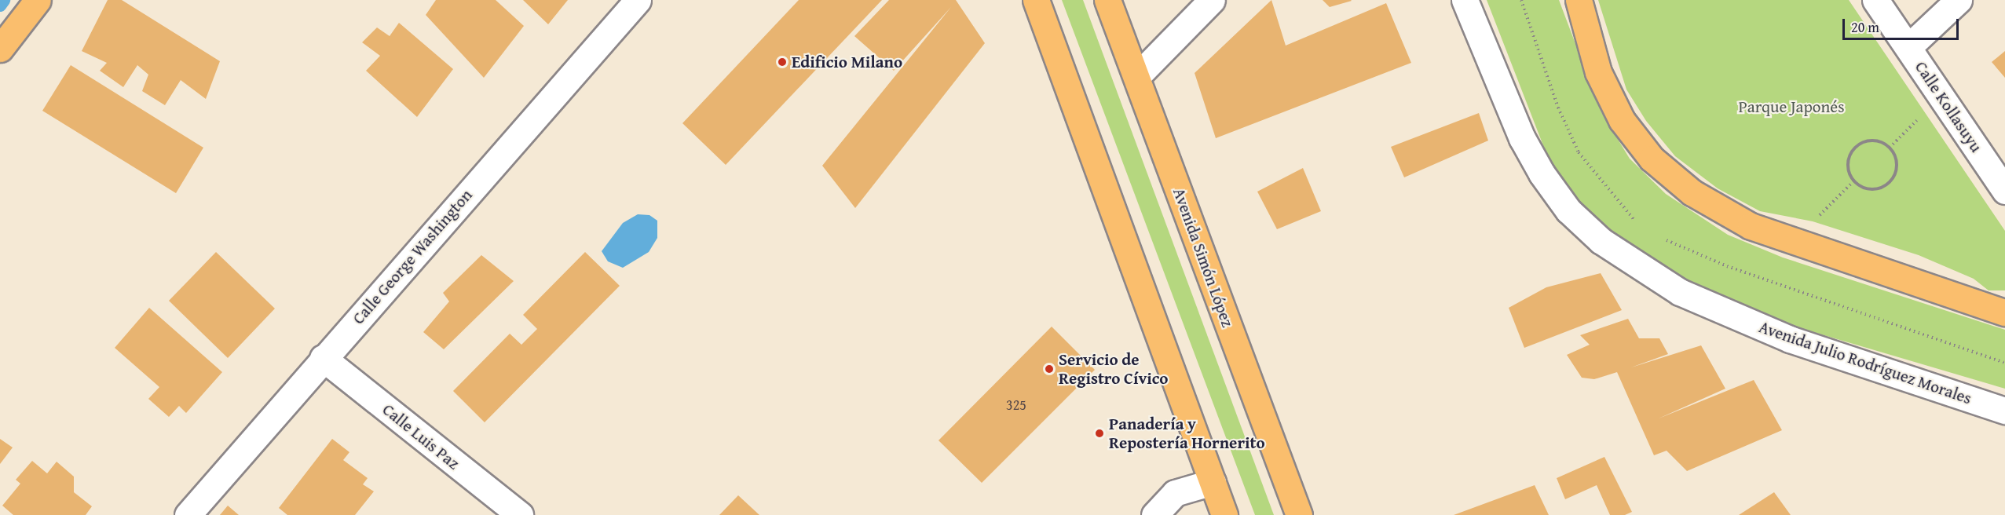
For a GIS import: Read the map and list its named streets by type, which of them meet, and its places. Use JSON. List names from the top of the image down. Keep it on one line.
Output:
{"streets":{"main road":["Avenida Simón López"],"street":["Calle Kollasuyu","Calle George Washington","Avenida Julio Rodríguez Morales","Calle Luis Paz"]},"crossings":[["Calle George Washington","Calle Luis Paz"]],"parks":["Parque Japonés"],"places":["Edificio Milano","Servicio de Registro Cívico","Panadería y Repostería Hornerito"],"house_numbers":["325"],"scale_bar":"20 m"}
